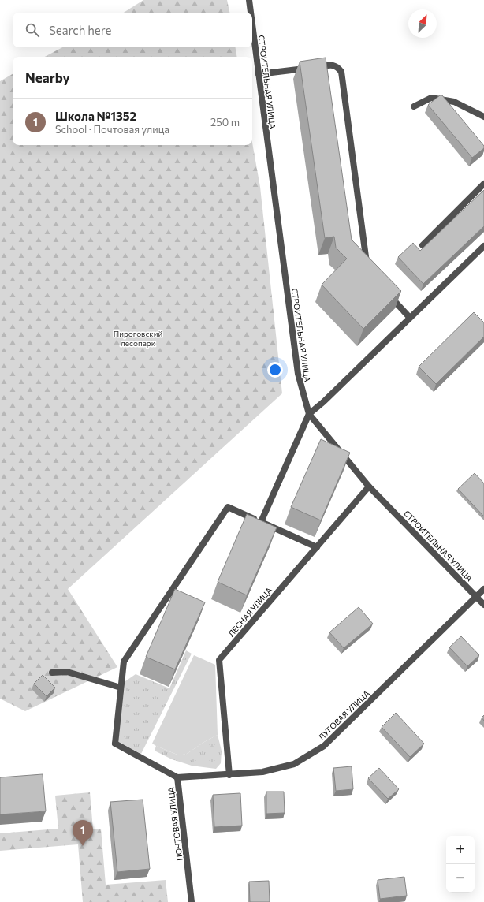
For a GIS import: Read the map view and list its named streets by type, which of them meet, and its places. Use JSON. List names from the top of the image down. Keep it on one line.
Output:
{"streets":{"street":["СТРОИТЕЛЬНАЯ УЛИЦА","ЛЕСНАЯ УЛИЦА","ЛУГОВАЯ УЛИЦА","ПОЧТОВАЯ УЛИЦА"]},"crossings":[["СТРОИТЕЛЬНАЯ УЛИЦА","ЛЕСНАЯ УЛИЦА"],["СТРОИТЕЛЬНАЯ УЛИЦА","ЛУГОВАЯ УЛИЦА"],["ЛЕСНАЯ УЛИЦА","ЛУГОВАЯ УЛИЦА"],["ЛУГОВАЯ УЛИЦА","ПОЧТОВАЯ УЛИЦА"]],"parks":["Пироговский лесопарк"],"north":"top right","page":{"search":"Search here","heading":"Nearby","list":[{"mark":"1","name":"Школа №1352","note":"School · Почтовая улица","value":"250 m"}],"pins":"1","map_buttons":["+","−"]}}
